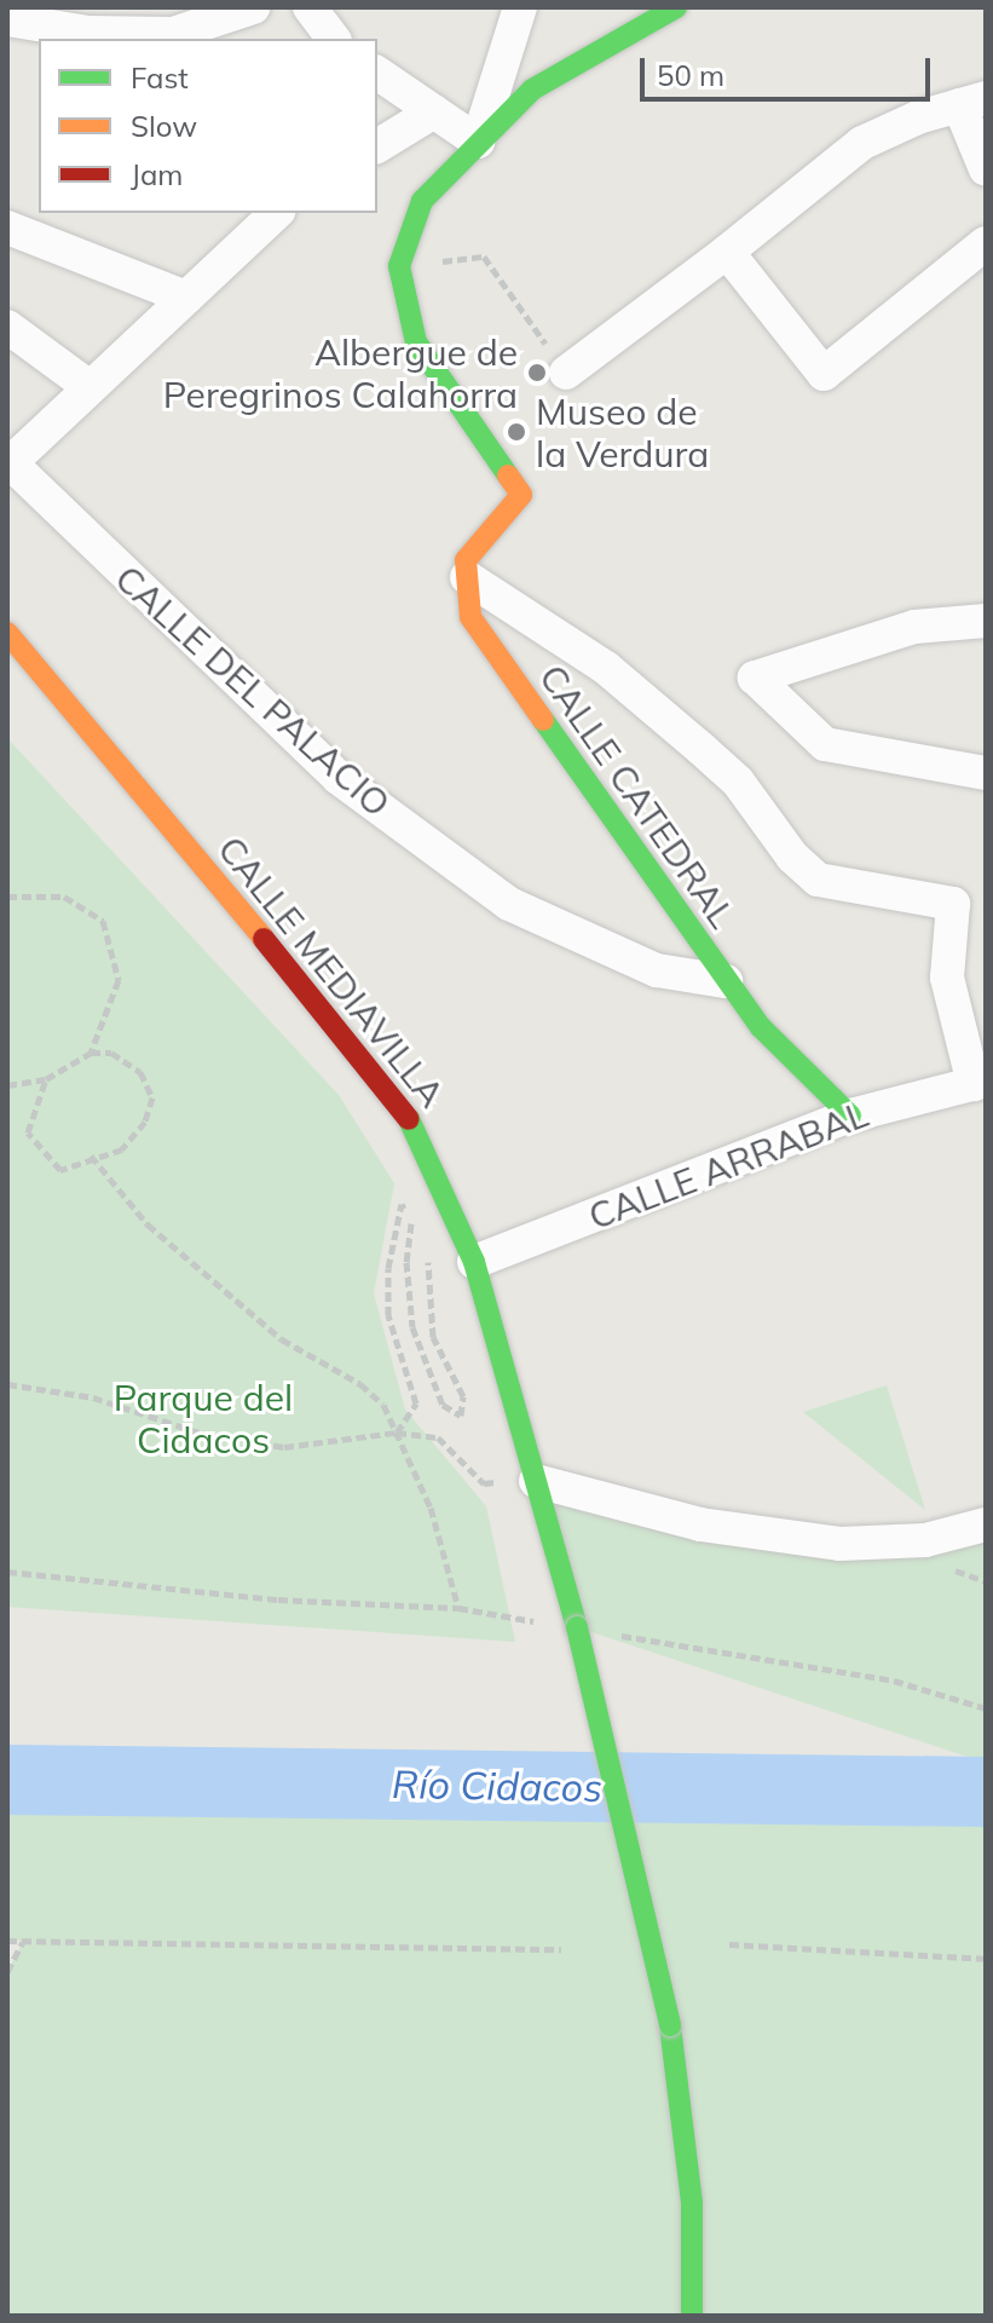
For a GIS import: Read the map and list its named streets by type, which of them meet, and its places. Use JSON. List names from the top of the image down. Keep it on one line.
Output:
{"streets":{"street":["CALLE DEL PALACIO","CALLE CATEDRAL","CALLE MEDIAVILLA","CALLE ARRABAL"]},"crossings":[["CALLE DEL PALACIO","CALLE CATEDRAL"],["CALLE CATEDRAL","CALLE ARRABAL"],["CALLE MEDIAVILLA","CALLE ARRABAL"]],"water":["Río Cidacos"],"parks":["Parque del Cidacos"],"places":["Albergue de Peregrinos Calahorra","Museo de la Verdura"],"legend":["Fast","Slow","Jam"],"scale_bar":"50 m"}
